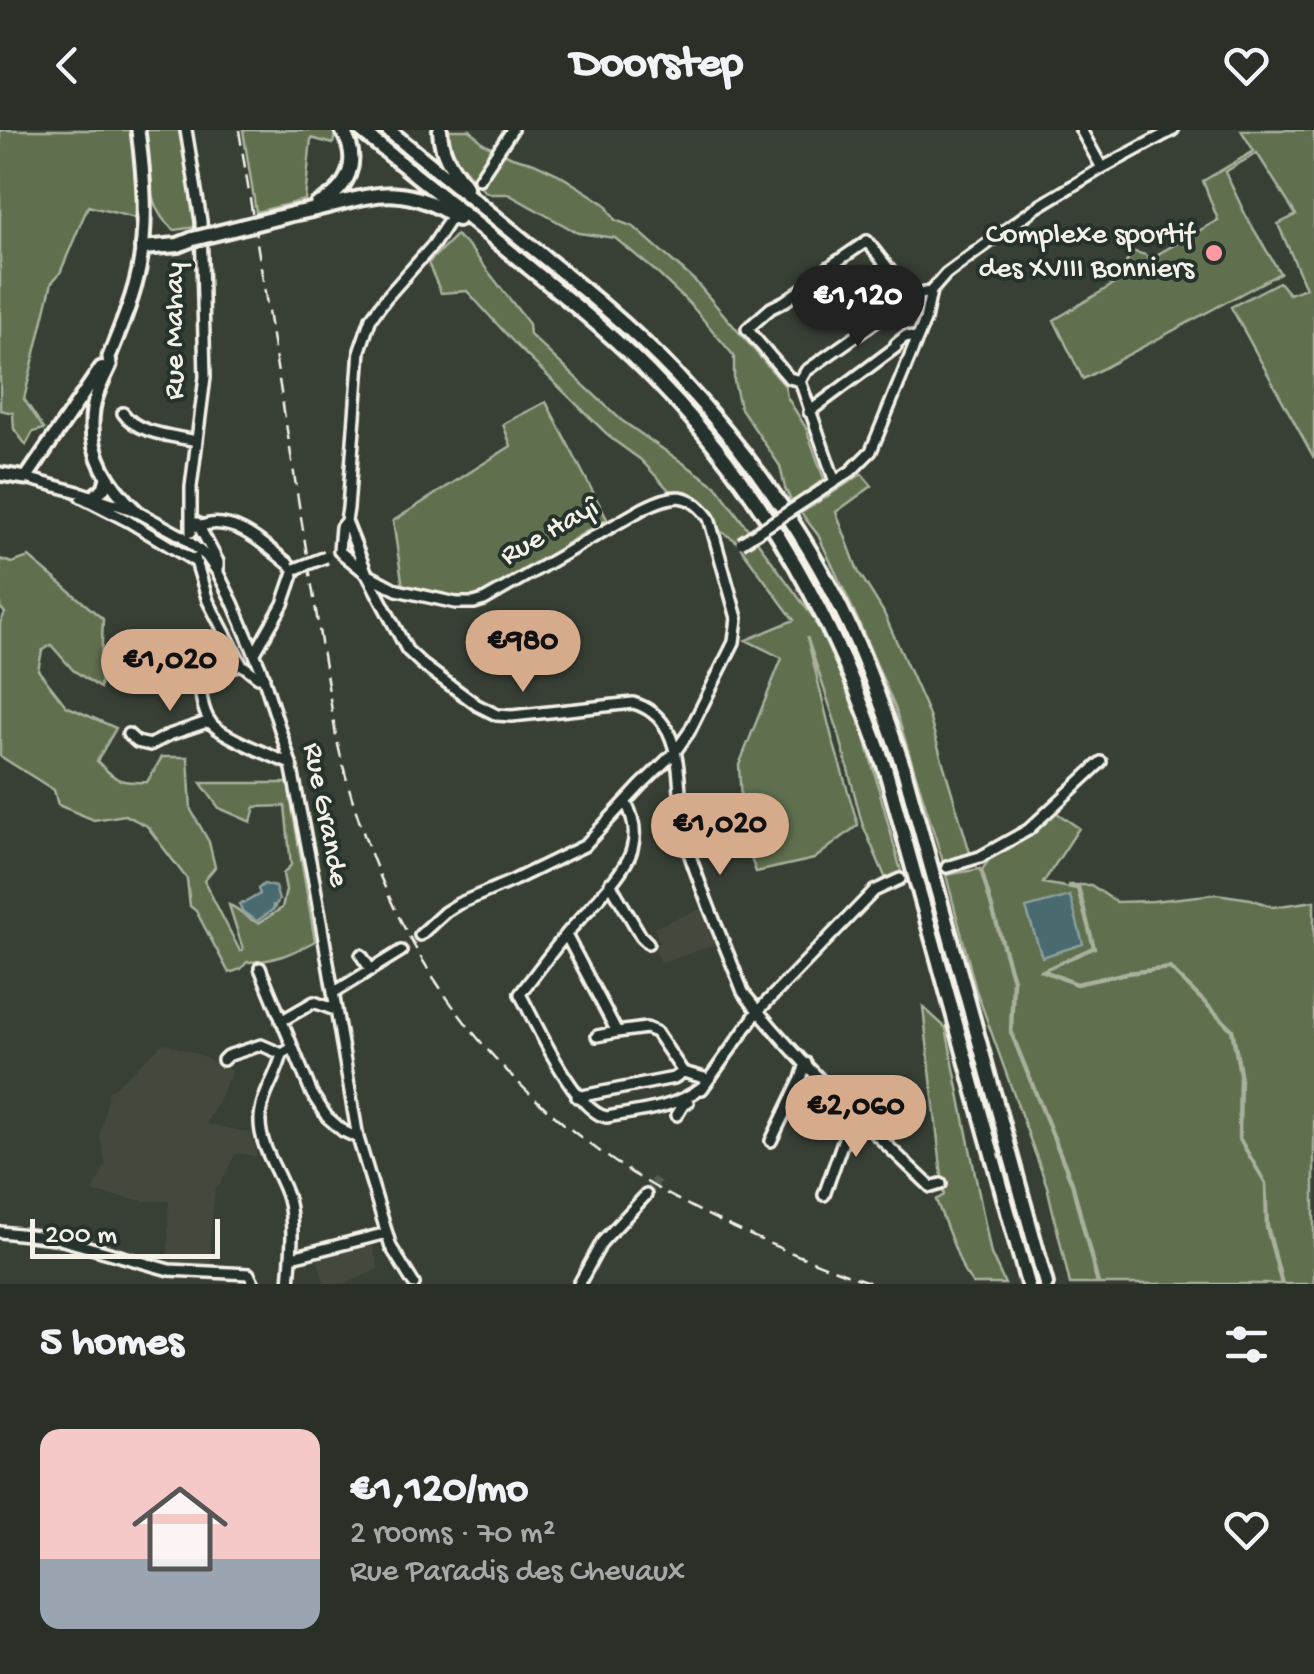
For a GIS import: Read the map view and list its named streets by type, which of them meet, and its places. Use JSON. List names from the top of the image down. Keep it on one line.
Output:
{"streets":{"street":["Rue Mahay","Rue Hayî","Rue Grande"]},"places":["Complexe sportif des XVIII Bonniers"],"scale_bar":"200 m","page":{"header":"Doorstep","price":["€1,120","€980","€1,020","€1,020","€2,060"],"scale":"200 m","heading":"5 homes","list":[{"name":"€1,120/mo","note":"2 rooms · 70 m² · Rue Paradis des Chevaux"}]}}
